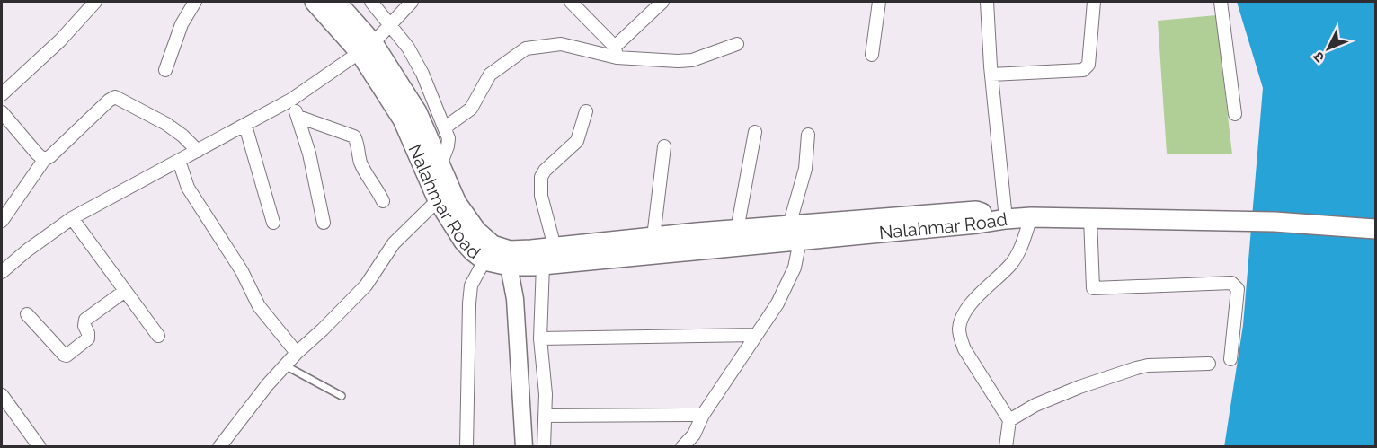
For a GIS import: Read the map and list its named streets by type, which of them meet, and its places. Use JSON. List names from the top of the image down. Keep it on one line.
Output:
{"streets":{"main road":["Nalahmar Road"]},"north":"bottom left"}
